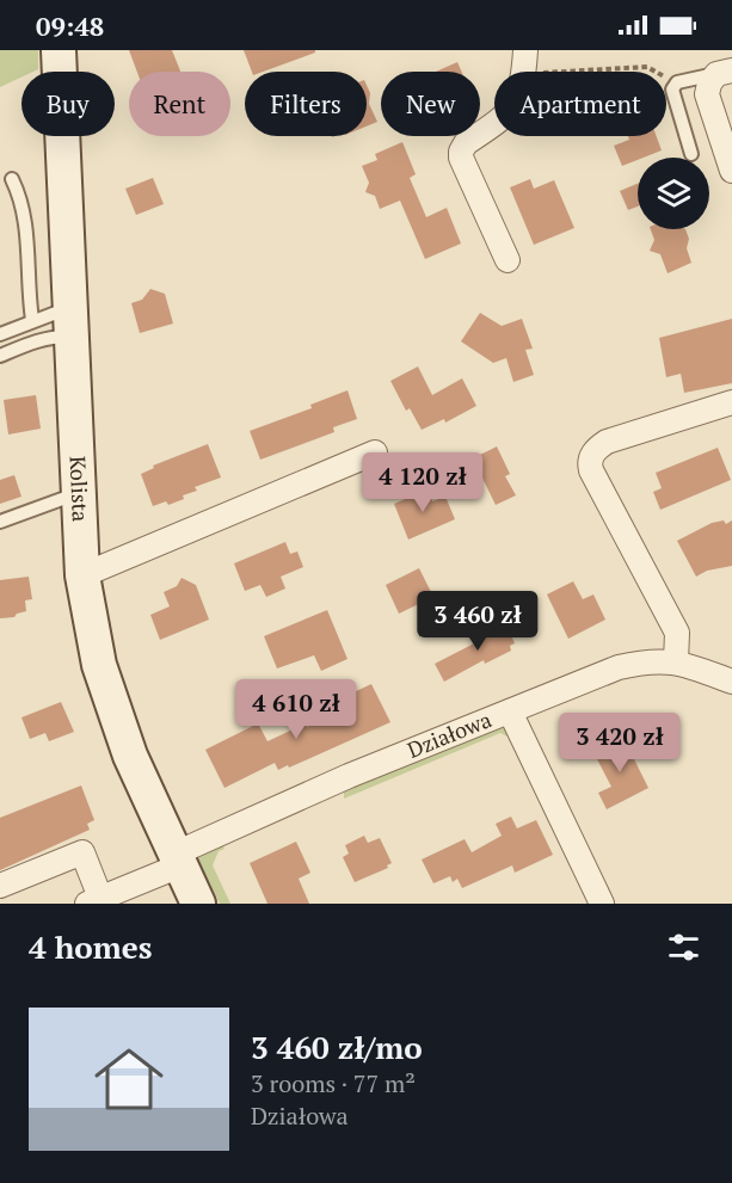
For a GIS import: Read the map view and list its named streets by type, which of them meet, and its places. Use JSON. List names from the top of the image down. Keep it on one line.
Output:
{"streets":{"street":["Kolista","Działowa"]},"crossings":[["Kolista","Działowa"]],"page":{"status":"09:48","chip":["Buy","Rent","Filters","New","Apartment"],"price":["4 120 zł","3 460 zł","4 610 zł","3 420 zł"],"heading":"4 homes","list":[{"name":"3 460 zł/mo","note":"3 rooms · 77 m² · Działowa"}]}}
